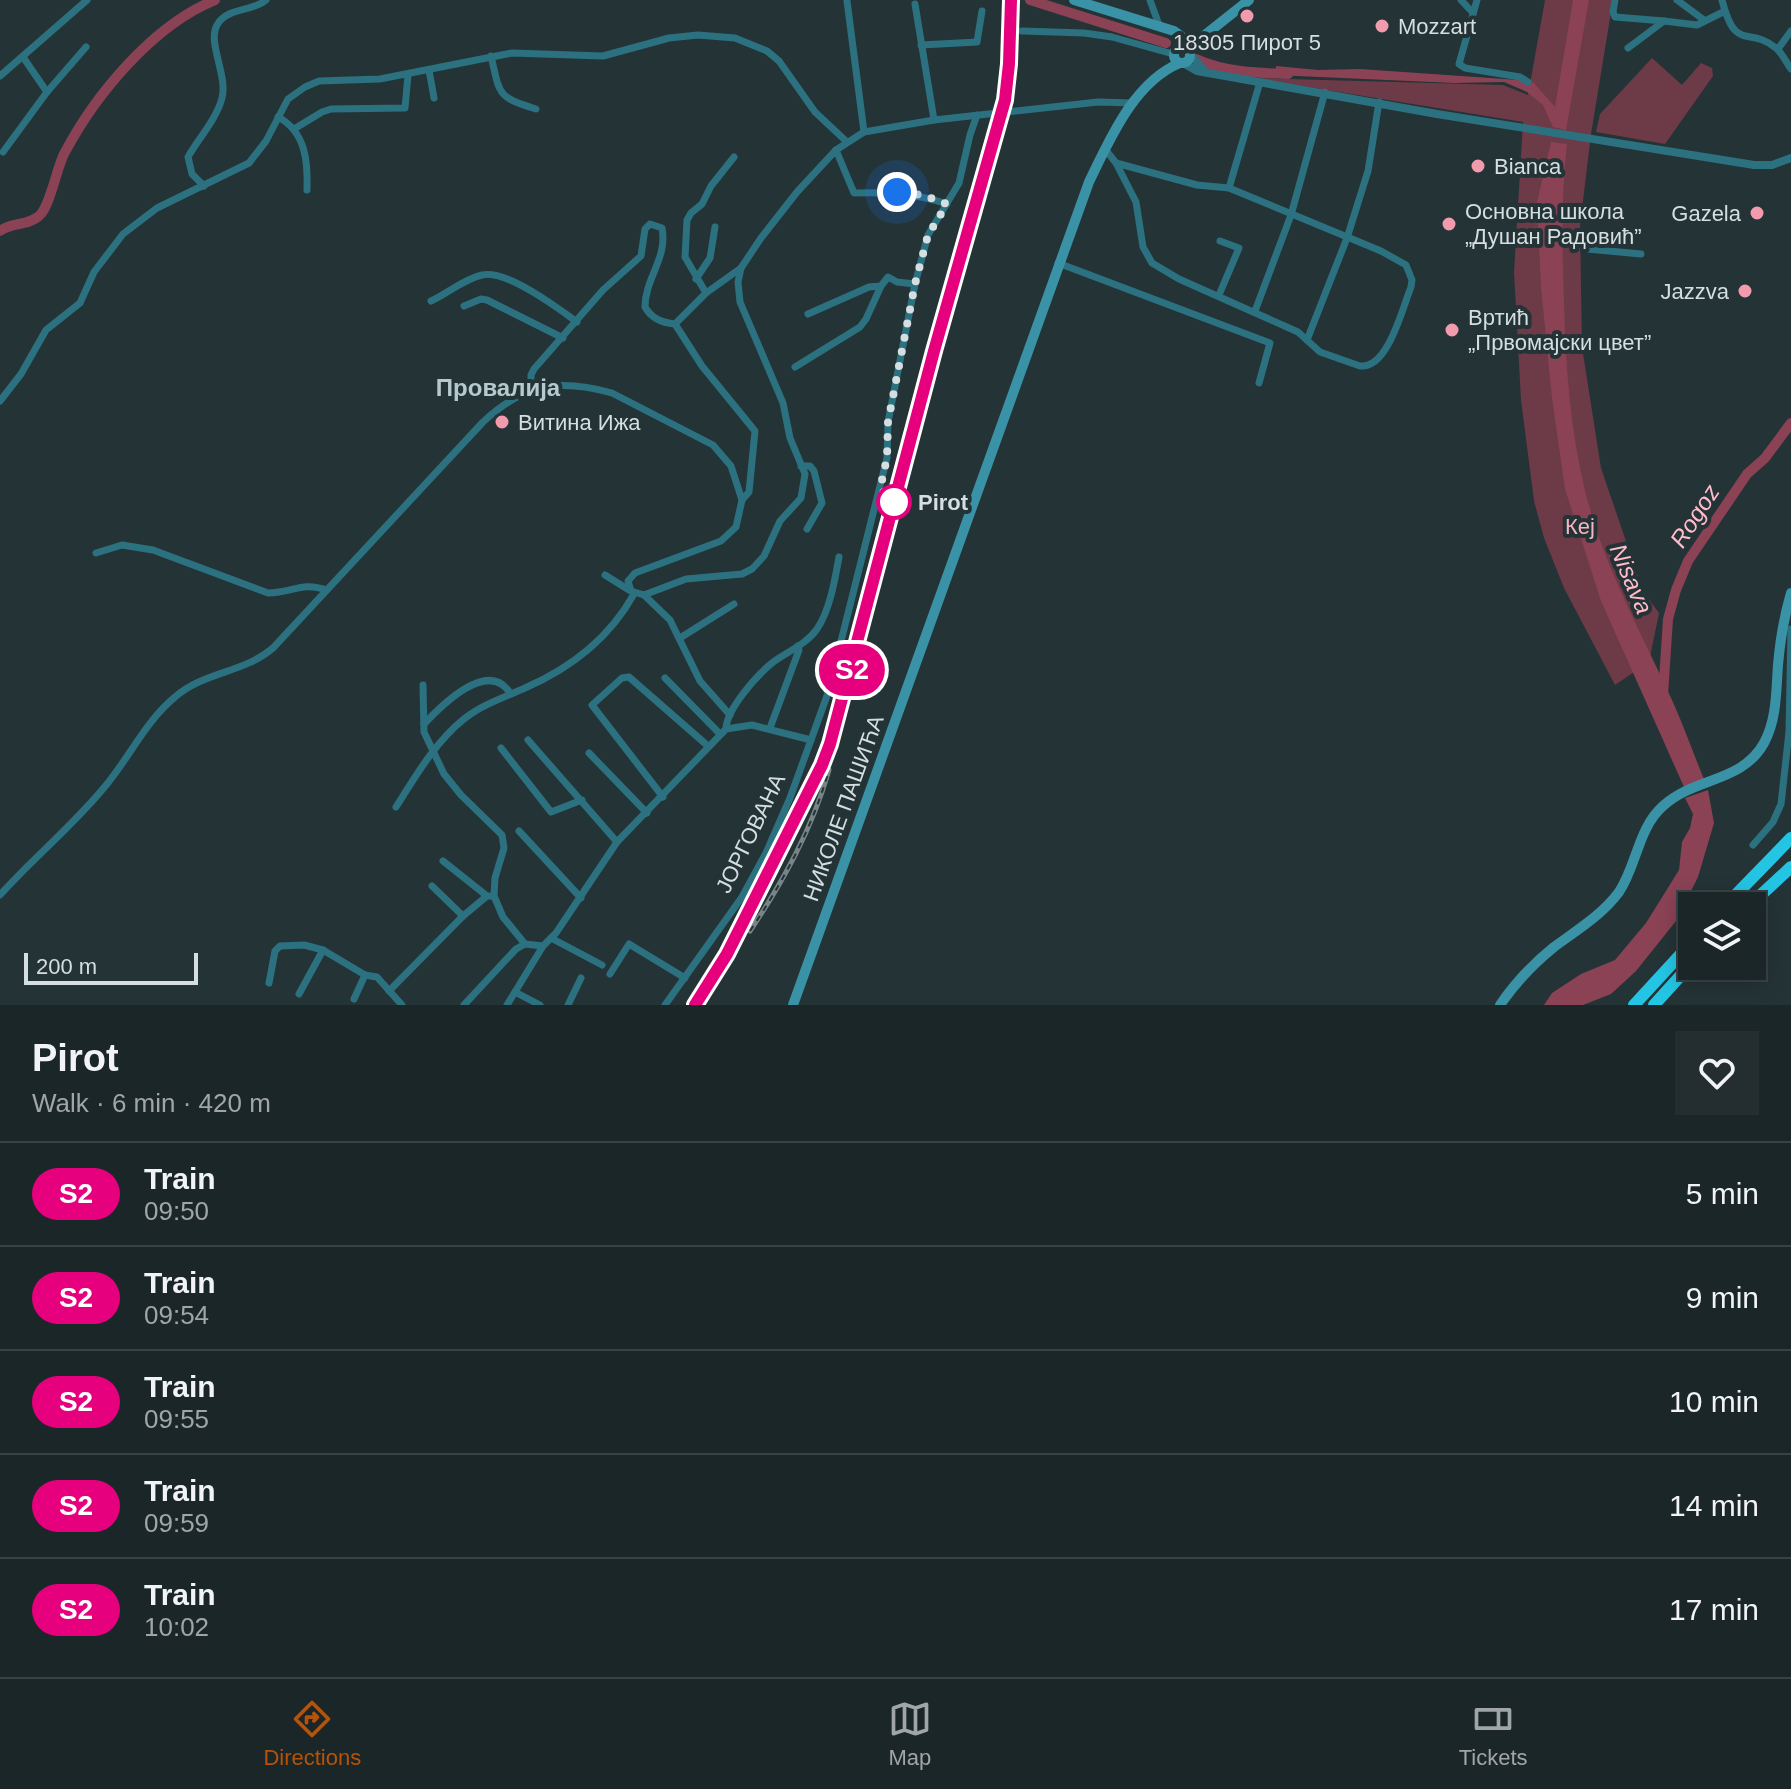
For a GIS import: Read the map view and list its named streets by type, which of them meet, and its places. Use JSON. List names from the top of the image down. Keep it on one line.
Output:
{"streets":{"main road":["НИКОЛЕ ПАШИЋА"],"street":["ЈОРГОВАНА"]},"districts":["Провалија"],"water":["Rogoz","Nisava"],"parks":["Кеј"],"places":["18305 Пирот 5","Mozzart","Bianca","Gazela","Основна школа „Душан Радовић”","Jazzva","Вртић „Првомајски цвет”","Витина Ижа","Pirot"],"scale_bar":"200 m","page":{"on_map":"S2","scale":"200 m","heading":["Pirot","Walk · 6 min · 420 m"],"list":[{"mark":"S2","name":"Train","note":"09:50","value":"5 min"},{"mark":"S2","name":"Train","note":"09:54","value":"9 min"},{"mark":"S2","name":"Train","note":"09:55","value":"10 min"},{"mark":"S2","name":"Train","note":"09:59","value":"14 min"},{"mark":"S2","name":"Train","note":"10:02","value":"17 min"}],"tabs":["Directions","Map","Tickets"]}}
